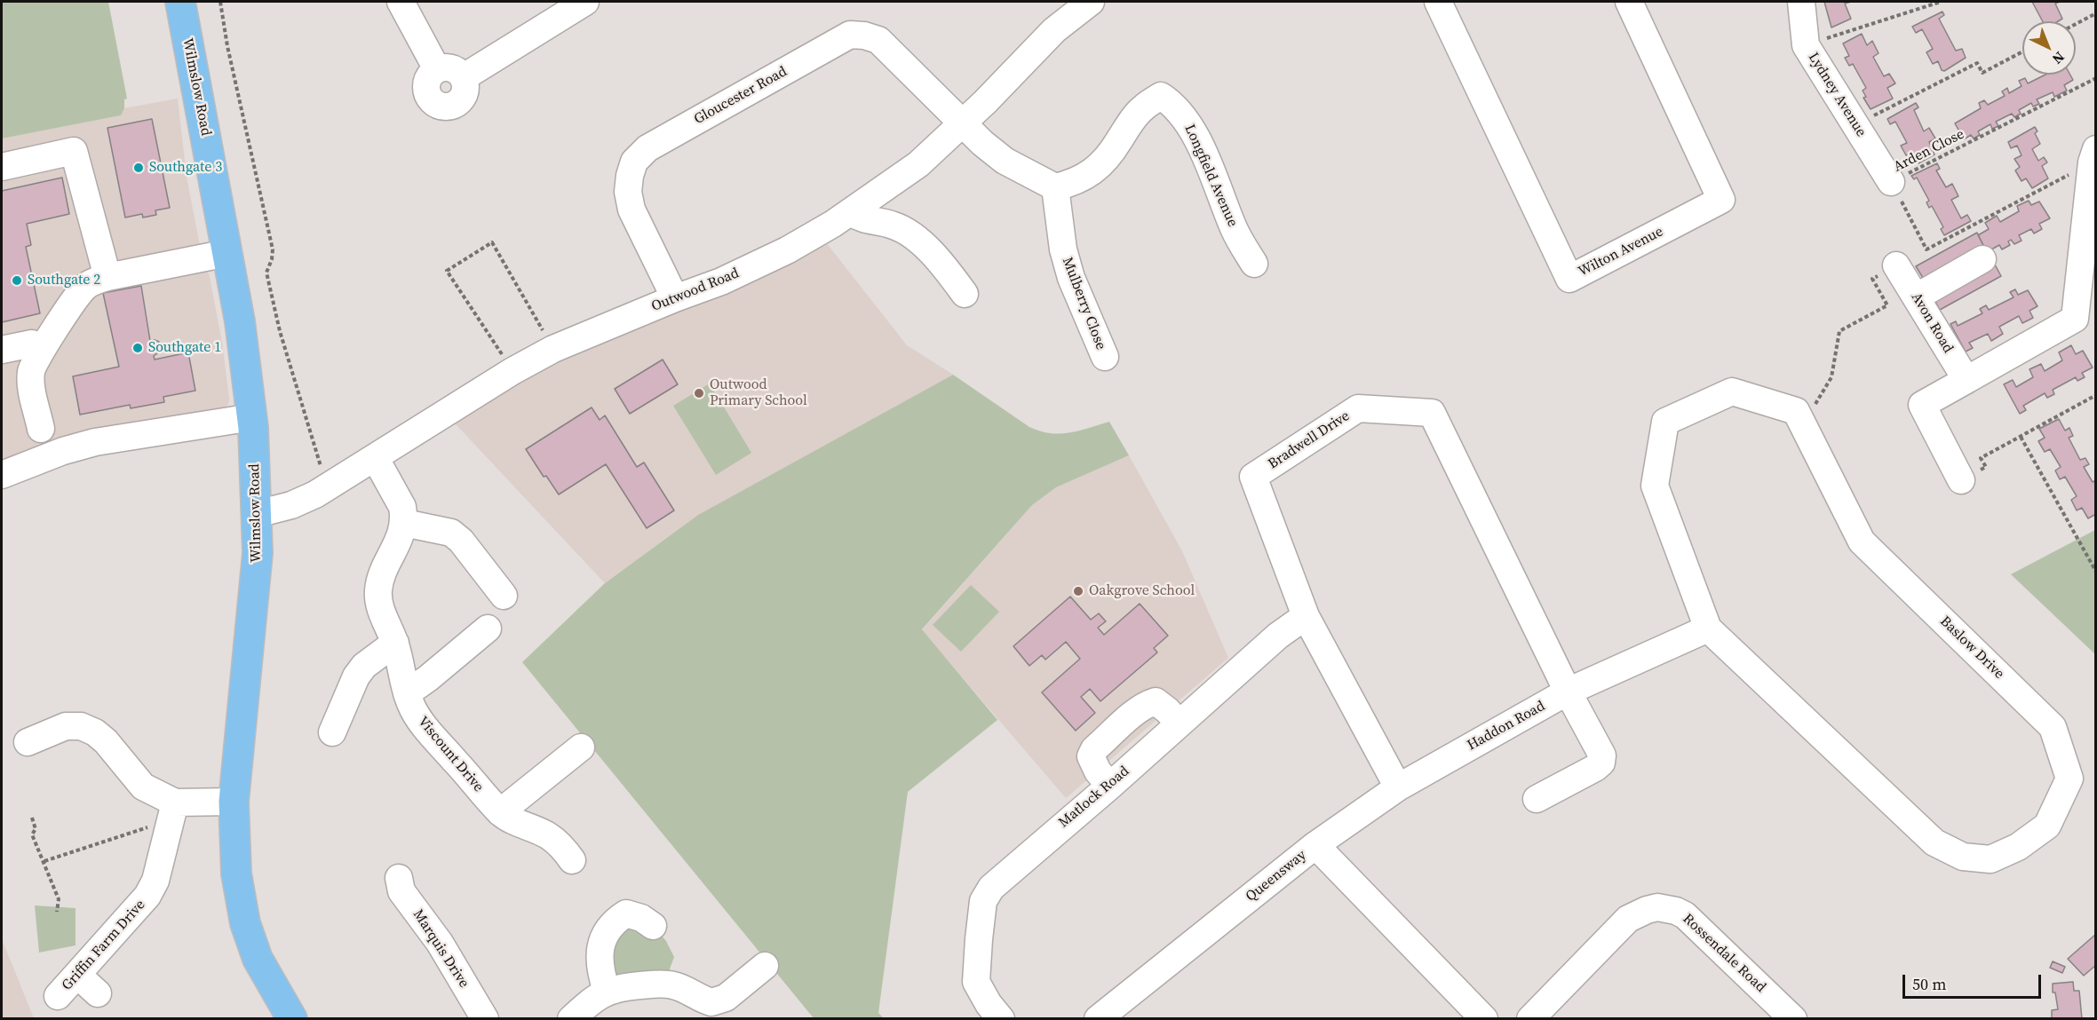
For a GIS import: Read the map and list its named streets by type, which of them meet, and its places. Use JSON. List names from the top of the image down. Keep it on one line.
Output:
{"streets":{"main road":["Wilmslow Road"],"street":["Lydney Avenue","Gloucester Road","Longfield Avenue","Wilton Avenue","Outwood Road","Mulberry Close","Avon Road","Bradwell Drive","Baslow Drive","Haddon Road","Viscount Drive","Matlock Road","Queensway","Griffin Farm Drive","Marquis Drive","Rossendale Road"],"path":["Arden Close"]},"crossings":[["Wilmslow Road","Outwood Road"],["Lydney Avenue","Arden Close"],["Gloucester Road","Outwood Road"],["Longfield Avenue","Mulberry Close"],["Bradwell Drive","Haddon Road"],["Bradwell Drive","Matlock Road"],["Baslow Drive","Haddon Road"],["Haddon Road","Queensway"]],"places":["Southgate 3","Southgate 2","Southgate 1","Outwood Primary School","Oakgrove School"],"scale_bar":"50 m","north":"bottom right"}
